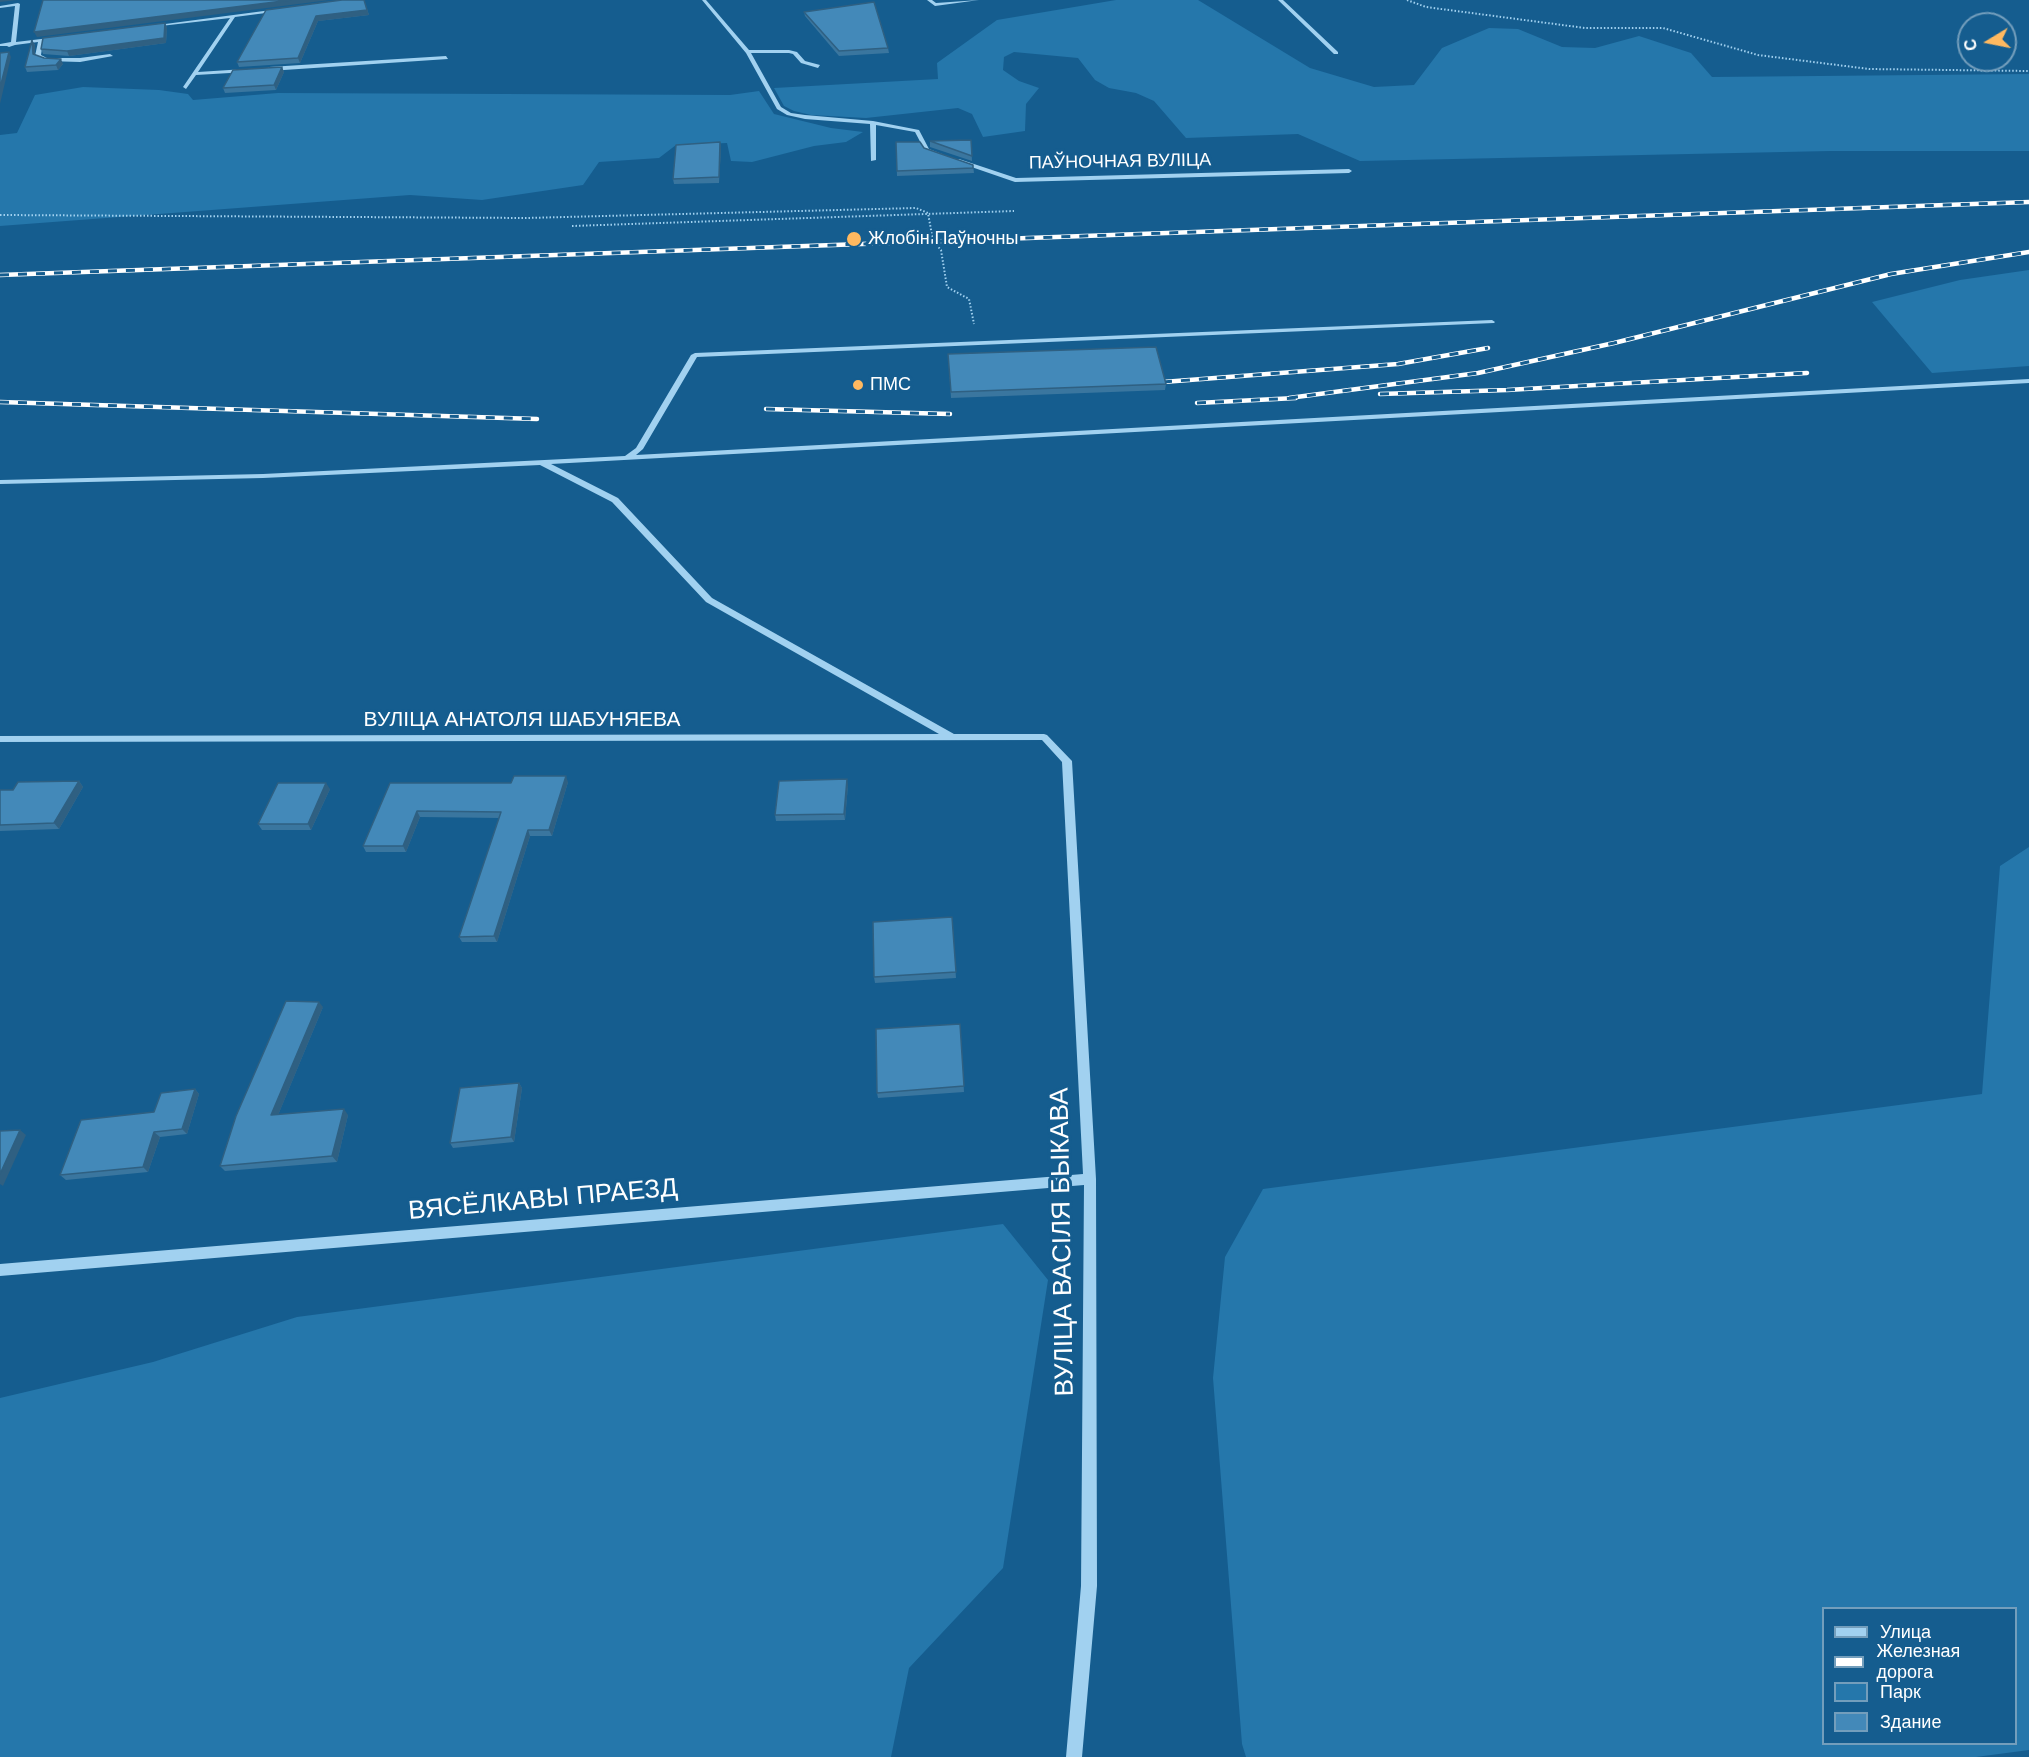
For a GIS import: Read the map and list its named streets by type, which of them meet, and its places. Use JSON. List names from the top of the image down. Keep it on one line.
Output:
{"streets":{"street":["ПАЎНОЧНАЯ ВУЛІЦА","ВУЛІЦА АНАТОЛЯ ШАБУНЯЕВА","ВЯСЁЛКАВЫ ПРАЕЗД","ВУЛІЦА ВАСІЛЯ БЫКАВА"]},"crossings":[["ВУЛІЦА АНАТОЛЯ ШАБУНЯЕВА","ВУЛІЦА ВАСІЛЯ БЫКАВА"],["ВЯСЁЛКАВЫ ПРАЕЗД","ВУЛІЦА ВАСІЛЯ БЫКАВА"]],"places":["Жлобін Паўночны","ПМС"],"legend":["Улица","Железная дорога","Парк","Здание"],"north":"left"}
